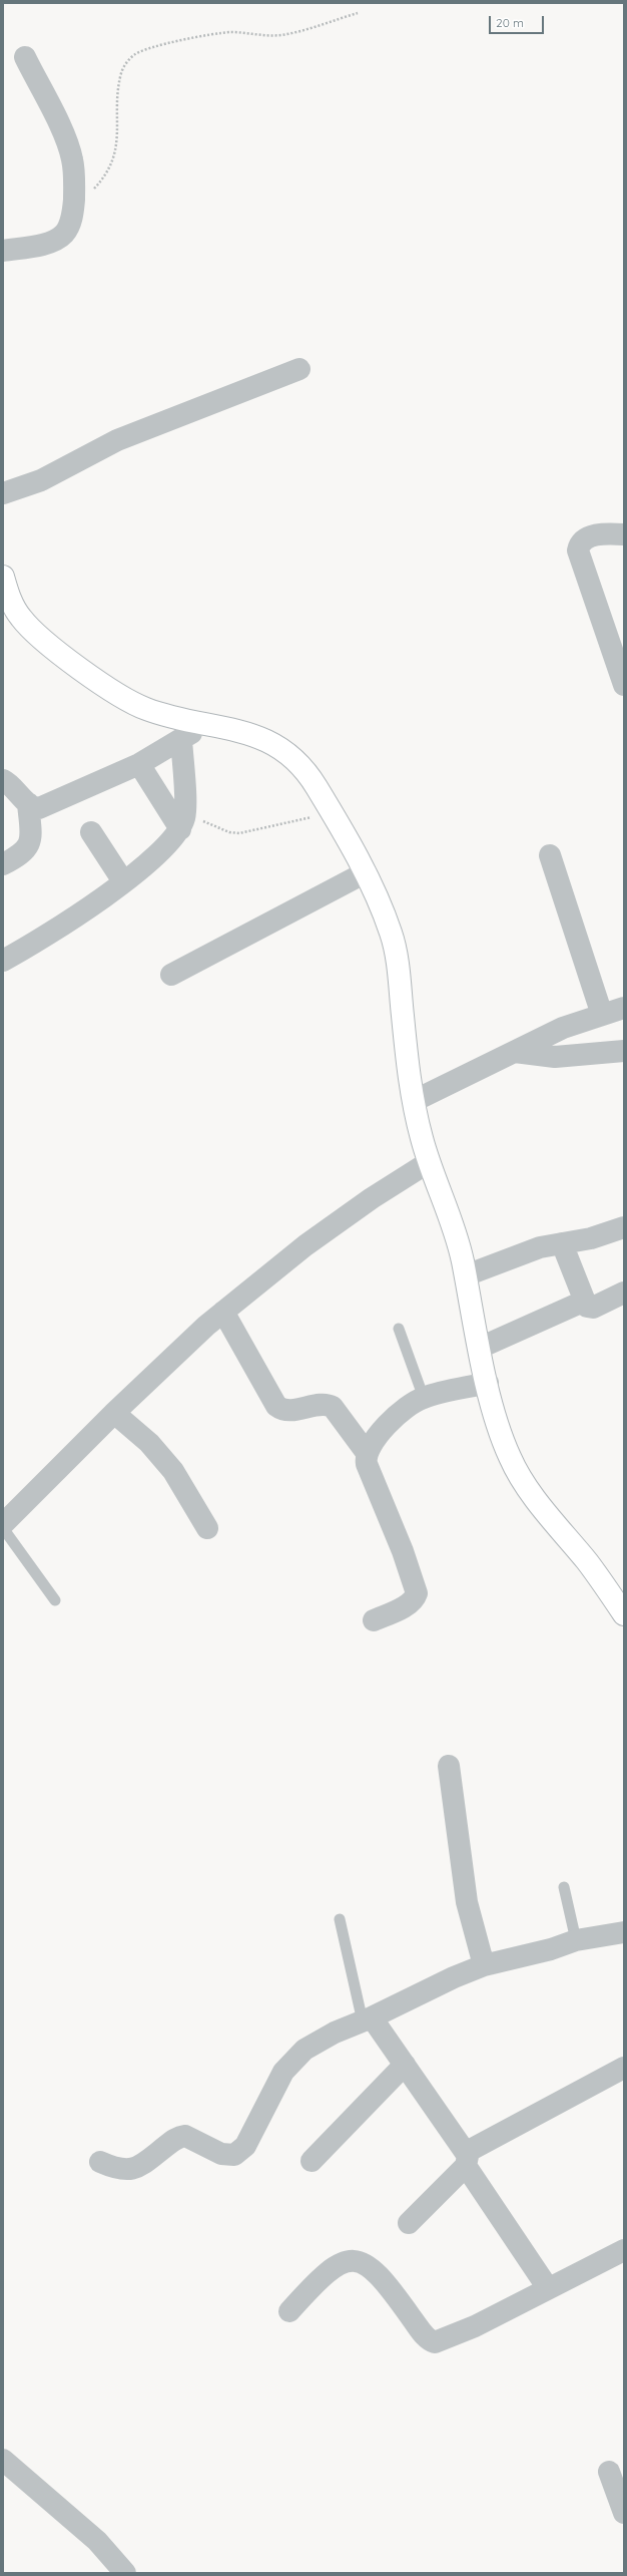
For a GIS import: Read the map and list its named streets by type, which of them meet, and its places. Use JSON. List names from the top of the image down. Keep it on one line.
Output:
{"scale_bar":"20 m"}
